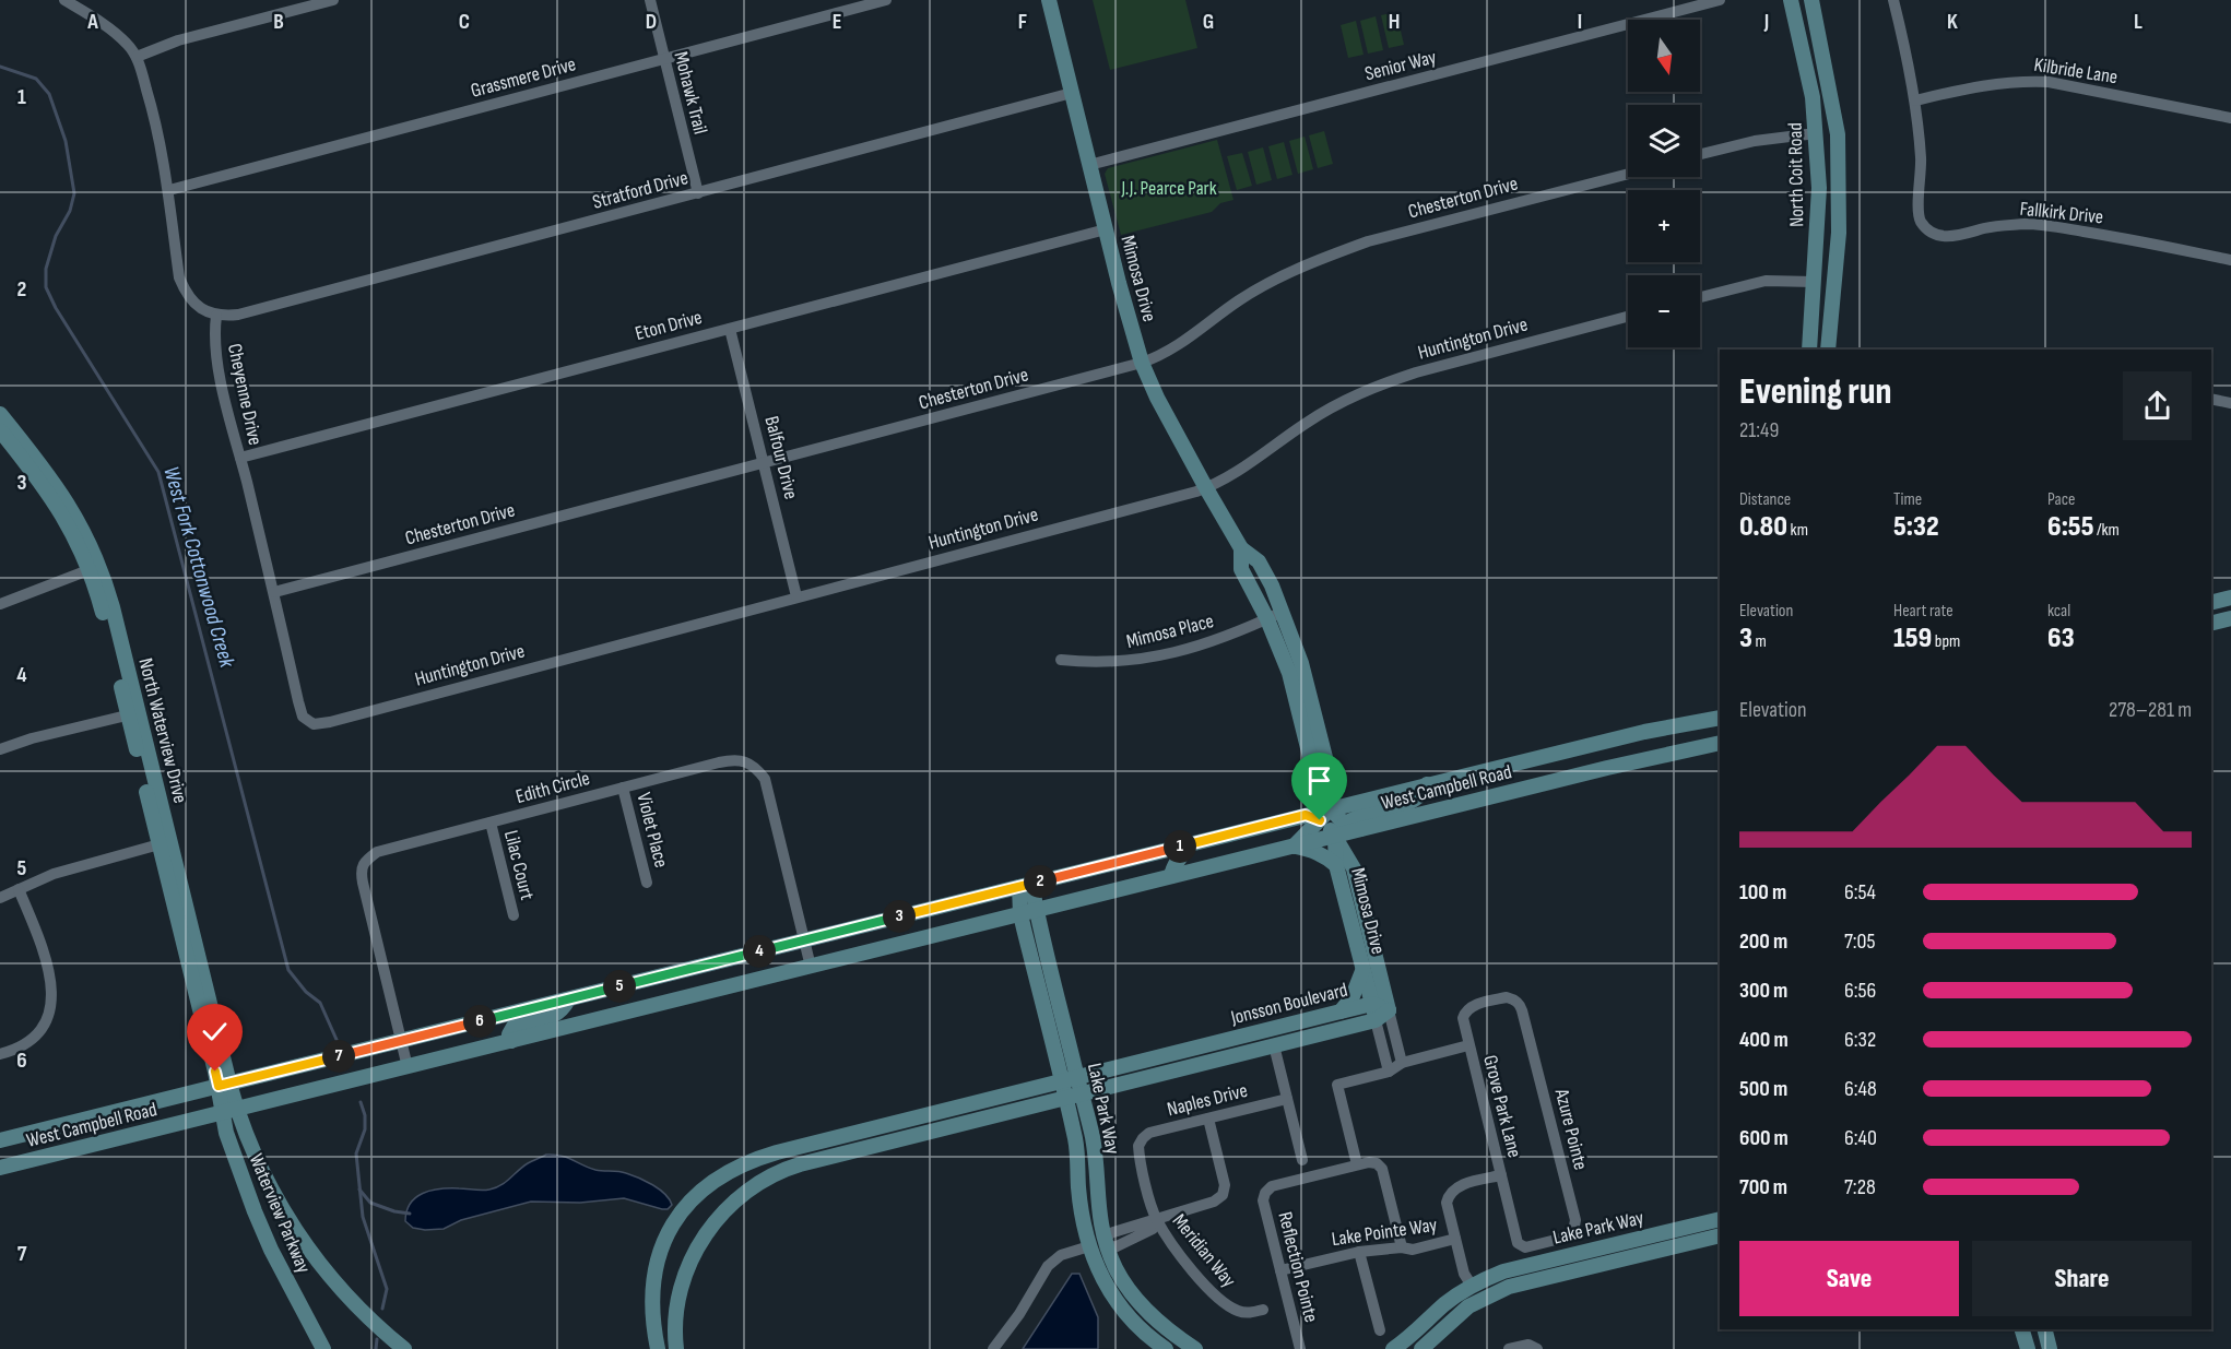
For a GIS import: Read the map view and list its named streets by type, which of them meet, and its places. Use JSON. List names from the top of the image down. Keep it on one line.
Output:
{"streets":{"street":["Senior Way","Kilbride Lane","Grassmere Drive","Mohawk Trail","North Coit Road","Stratford Drive","Chesterton Drive","Fallkirk Drive","Mimosa Drive","Eton Drive","Huntington Drive","Cheyenne Drive","Balfour Drive","Mimosa Place","North Waterview Drive","Edith Circle","West Campbell Road","Violet Place","Lilac Court","Jonsson Boulevard","Naples Drive","Grove Park Lane","Lake Park Way","Azure Pointe","Waterview Parkway","Lake Pointe Way","Meridian Way","Reflection Pointe"]},"crossings":[["Senior Way","Mimosa Drive"],["Kilbride Lane","Fallkirk Drive"],["Grassmere Drive","Mohawk Trail"],["Mohawk Trail","Stratford Drive"],["Stratford Drive","Mimosa Drive"],["Stratford Drive","Cheyenne Drive"],["Chesterton Drive","Mimosa Drive"],["Chesterton Drive","Cheyenne Drive"],["Chesterton Drive","Balfour Drive"],["Mimosa Drive","Eton Drive"],["Mimosa Drive","Huntington Drive"],["Mimosa Drive","Mimosa Place"],["Mimosa Drive","West Campbell Road"],["Mimosa Drive","Jonsson Boulevard"],["Eton Drive","Cheyenne Drive"],["Eton Drive","Balfour Drive"],["Huntington Drive","Cheyenne Drive"],["Huntington Drive","Balfour Drive"],["North Waterview Drive","West Campbell Road"],["North Waterview Drive","Waterview Parkway"],["Edith Circle","West Campbell Road"],["Edith Circle","Violet Place"],["Edith Circle","Lilac Court"],["West Campbell Road","Lake Park Way"],["West Campbell Road","Waterview Parkway"],["Jonsson Boulevard","Lake Park Way"],["Naples Drive","Meridian Way"],["Grove Park Lane","Azure Pointe"],["Lake Pointe Way","Reflection Pointe"]],"water":["West Fork Cottonwood Creek"],"parks":["J.J. Pearce Park"],"north":"bottom","page":{"map_buttons":["+","−"],"heading":["Evening run","21:49"],"stats":[["Distance","0.80 km"],["Time","5:32"],["Pace","6:55 /km"],["Elevation","3 m"],["Heart rate","159 bpm"],["kcal","63"]],"chart":["Elevation","278–281 m"],"pins":["1","2","3","4","5","6","7"],"list":[{"name":"100 m","note":"6:54"},{"name":"200 m","note":"7:05"},{"name":"300 m","note":"6:56"},{"name":"400 m","note":"6:32"},{"name":"500 m","note":"6:48"},{"name":"600 m","note":"6:40"},{"name":"700 m","note":"7:28"}],"buttons":["Save","Share"]},"grid":{"columns":["A","B","C","D","E","F","G","H","I","J","K","L"],"rows":["1","2","3","4","5","6","7"]}}
